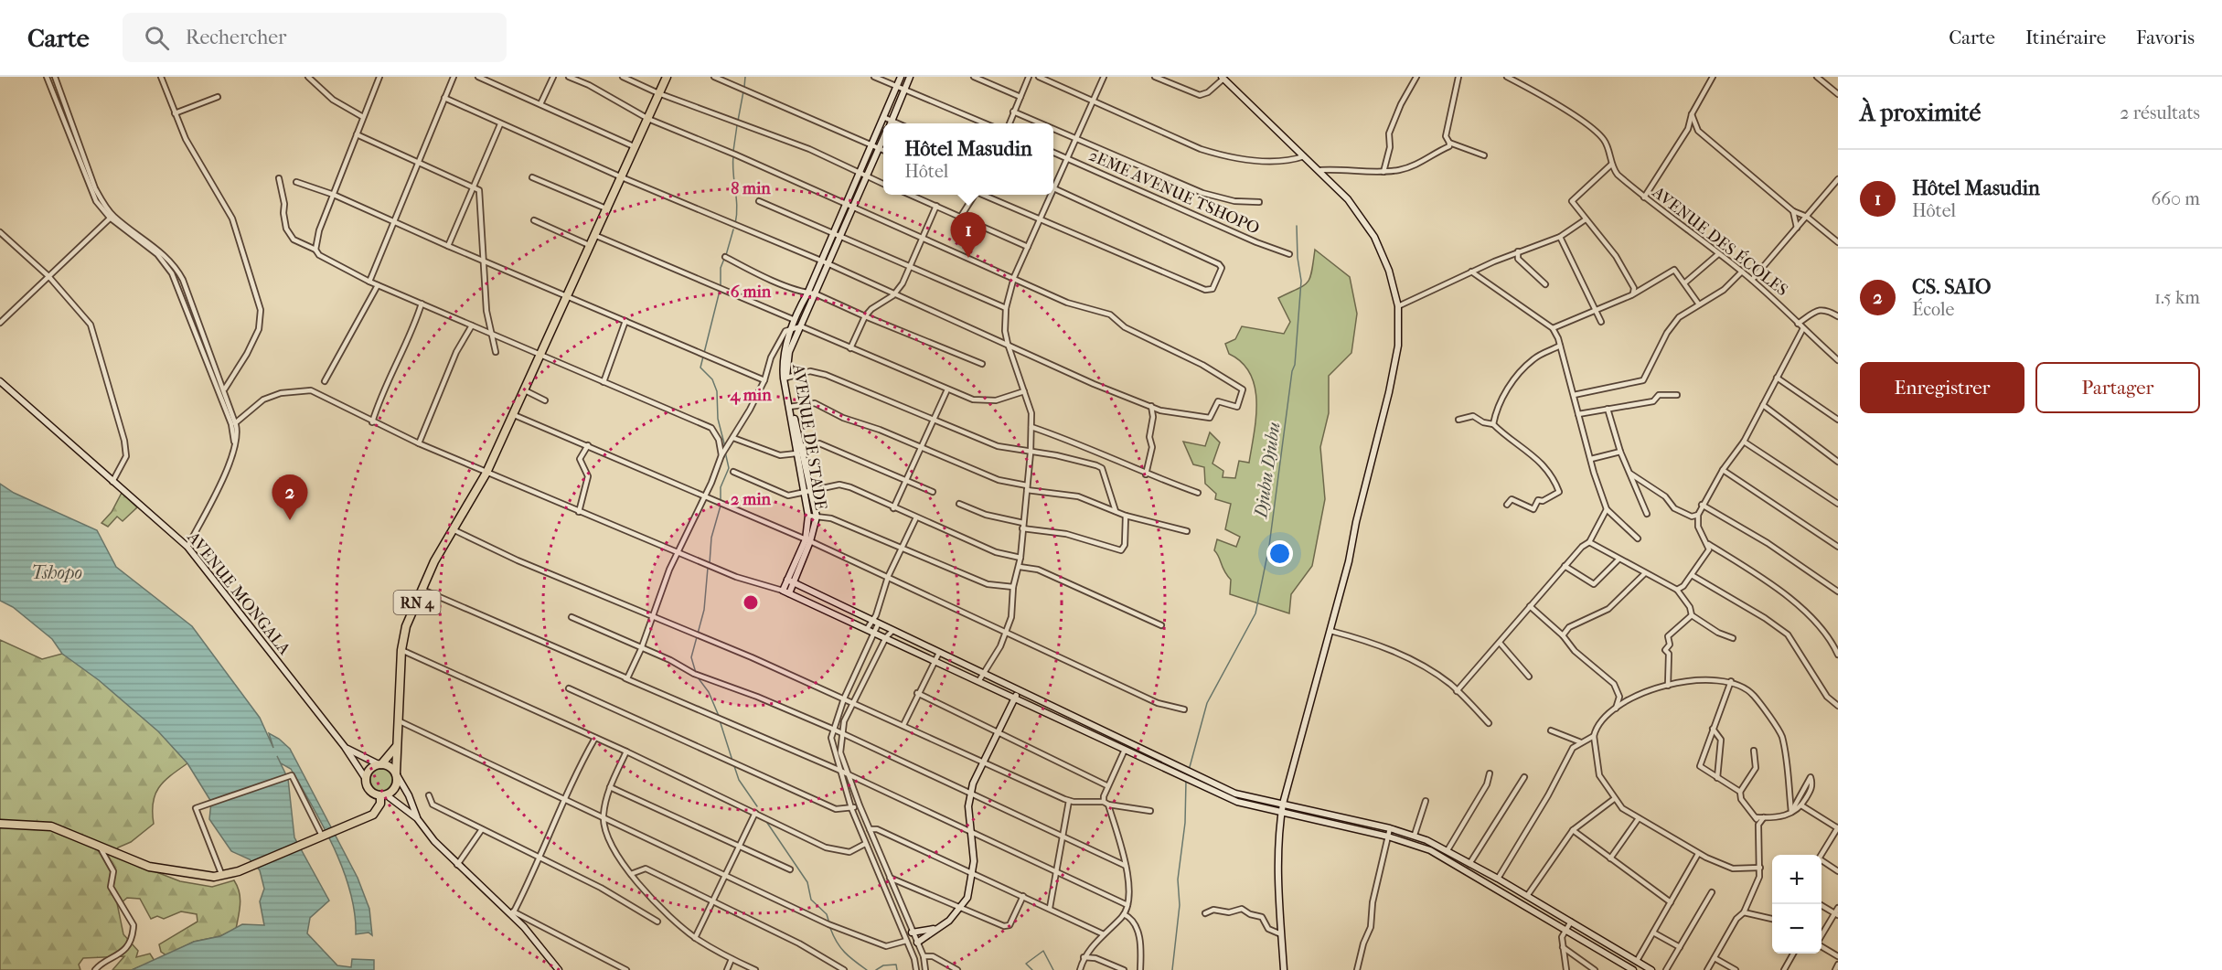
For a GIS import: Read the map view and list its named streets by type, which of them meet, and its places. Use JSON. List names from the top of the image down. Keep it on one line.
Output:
{"streets":{"highway":["RN 4"],"street":["2EME AVENUE TSHOPO","AVENUE DES ÉCOLES","AVENUE DE STADE","AVENUE MONGALA"]},"crossings":[["AVENUE MONGALA","RN 4"]],"water":["Djubu Djubu","Tshopo"],"page":{"header":"Carte","search":"Rechercher","nav":["Carte","Itinéraire","Favoris"],"heading":["À proximité","2 résultats"],"popup":["Hôtel Masudin","Hôtel"],"list":[{"mark":"1","name":"Hôtel Masudin","note":"Hôtel","value":"660 m"},{"mark":"2","name":"CS. SAIO","note":"École","value":"1.5 km"}],"pins":["1","2"],"buttons":["Enregistrer","Partager"],"map_buttons":["+","−"]},"rings":["8 min","6 min","4 min","2 min"]}
